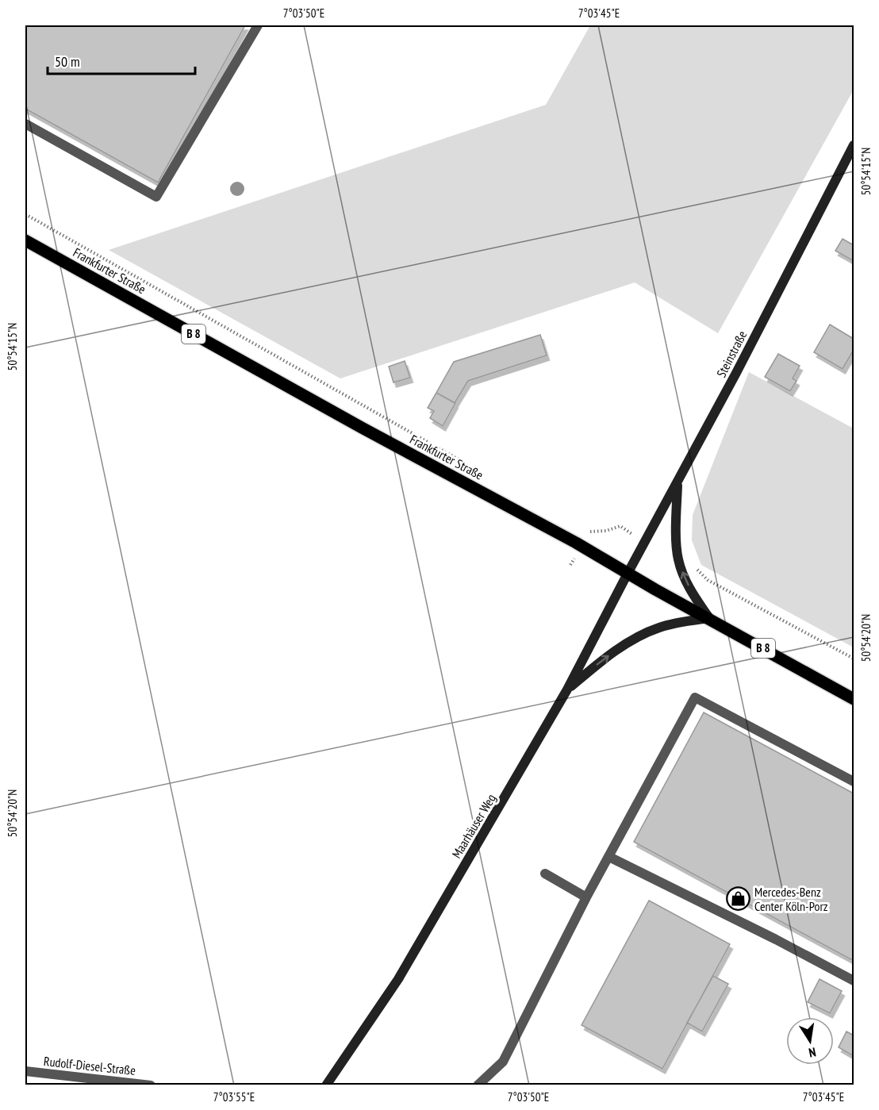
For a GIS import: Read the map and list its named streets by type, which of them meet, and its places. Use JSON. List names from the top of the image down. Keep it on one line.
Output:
{"streets":{"main road":["Frankfurter Straße","B 8","Steinstraße","Maarhäuser Weg"],"street":["Rudolf-Diesel-Straße"]},"crossings":[["Frankfurter Straße","Steinstraße"],["Frankfurter Straße","Maarhäuser Weg"],["Steinstraße","Maarhäuser Weg"]],"places":{"shop":["Mercedes-Benz Center Köln-Porz"]},"scale_bar":"50 m","north":"bottom","coordinates":["7°03'50\"E","7°03'45\"E","50°54'15\"N","50°54'20\"N","7°03'55\"E"]}
